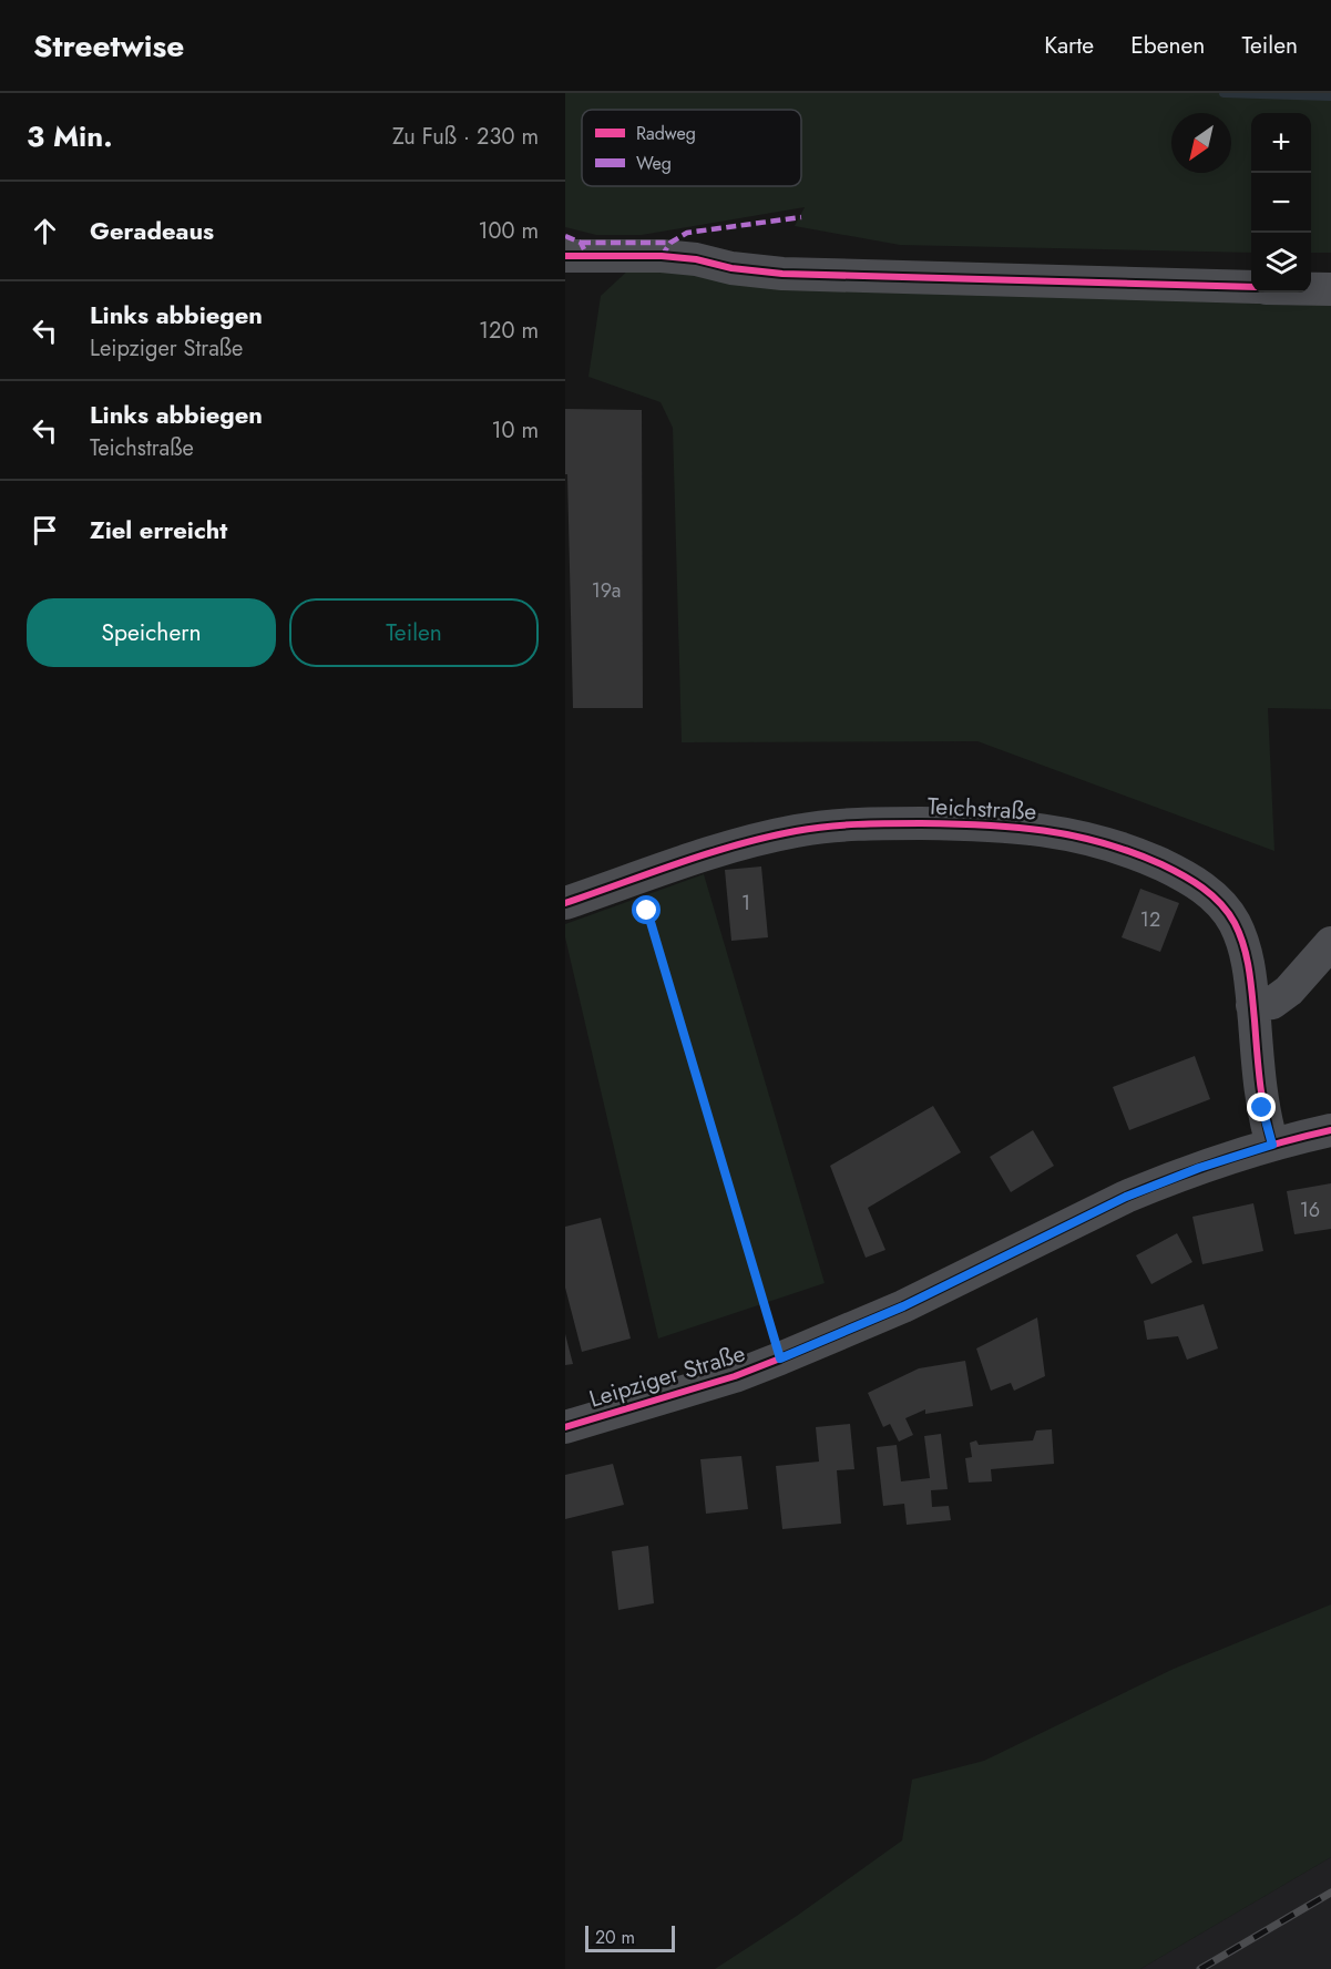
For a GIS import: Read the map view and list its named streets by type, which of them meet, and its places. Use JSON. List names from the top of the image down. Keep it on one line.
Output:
{"streets":{"street":["Teichstraße","Leipziger Straße"]},"crossings":[["Teichstraße","Leipziger Straße"]],"house_numbers":["19a","1","12","16"],"legend":["Radweg","Weg"],"scale_bar":"20 m","north":"bottom left","page":{"header":"Streetwise","nav":["Karte","Ebenen","Teilen"],"heading":["3 Min.","Zu Fuß · 230 m"],"map_buttons":["+","−"],"list":[["Geradeaus","100 m"],["Links abbiegen","Leipziger Straße","120 m"],["Links abbiegen","Teichstraße","10 m"],"Ziel erreicht"],"buttons":["Speichern","Teilen"],"scale":"20 m"}}
